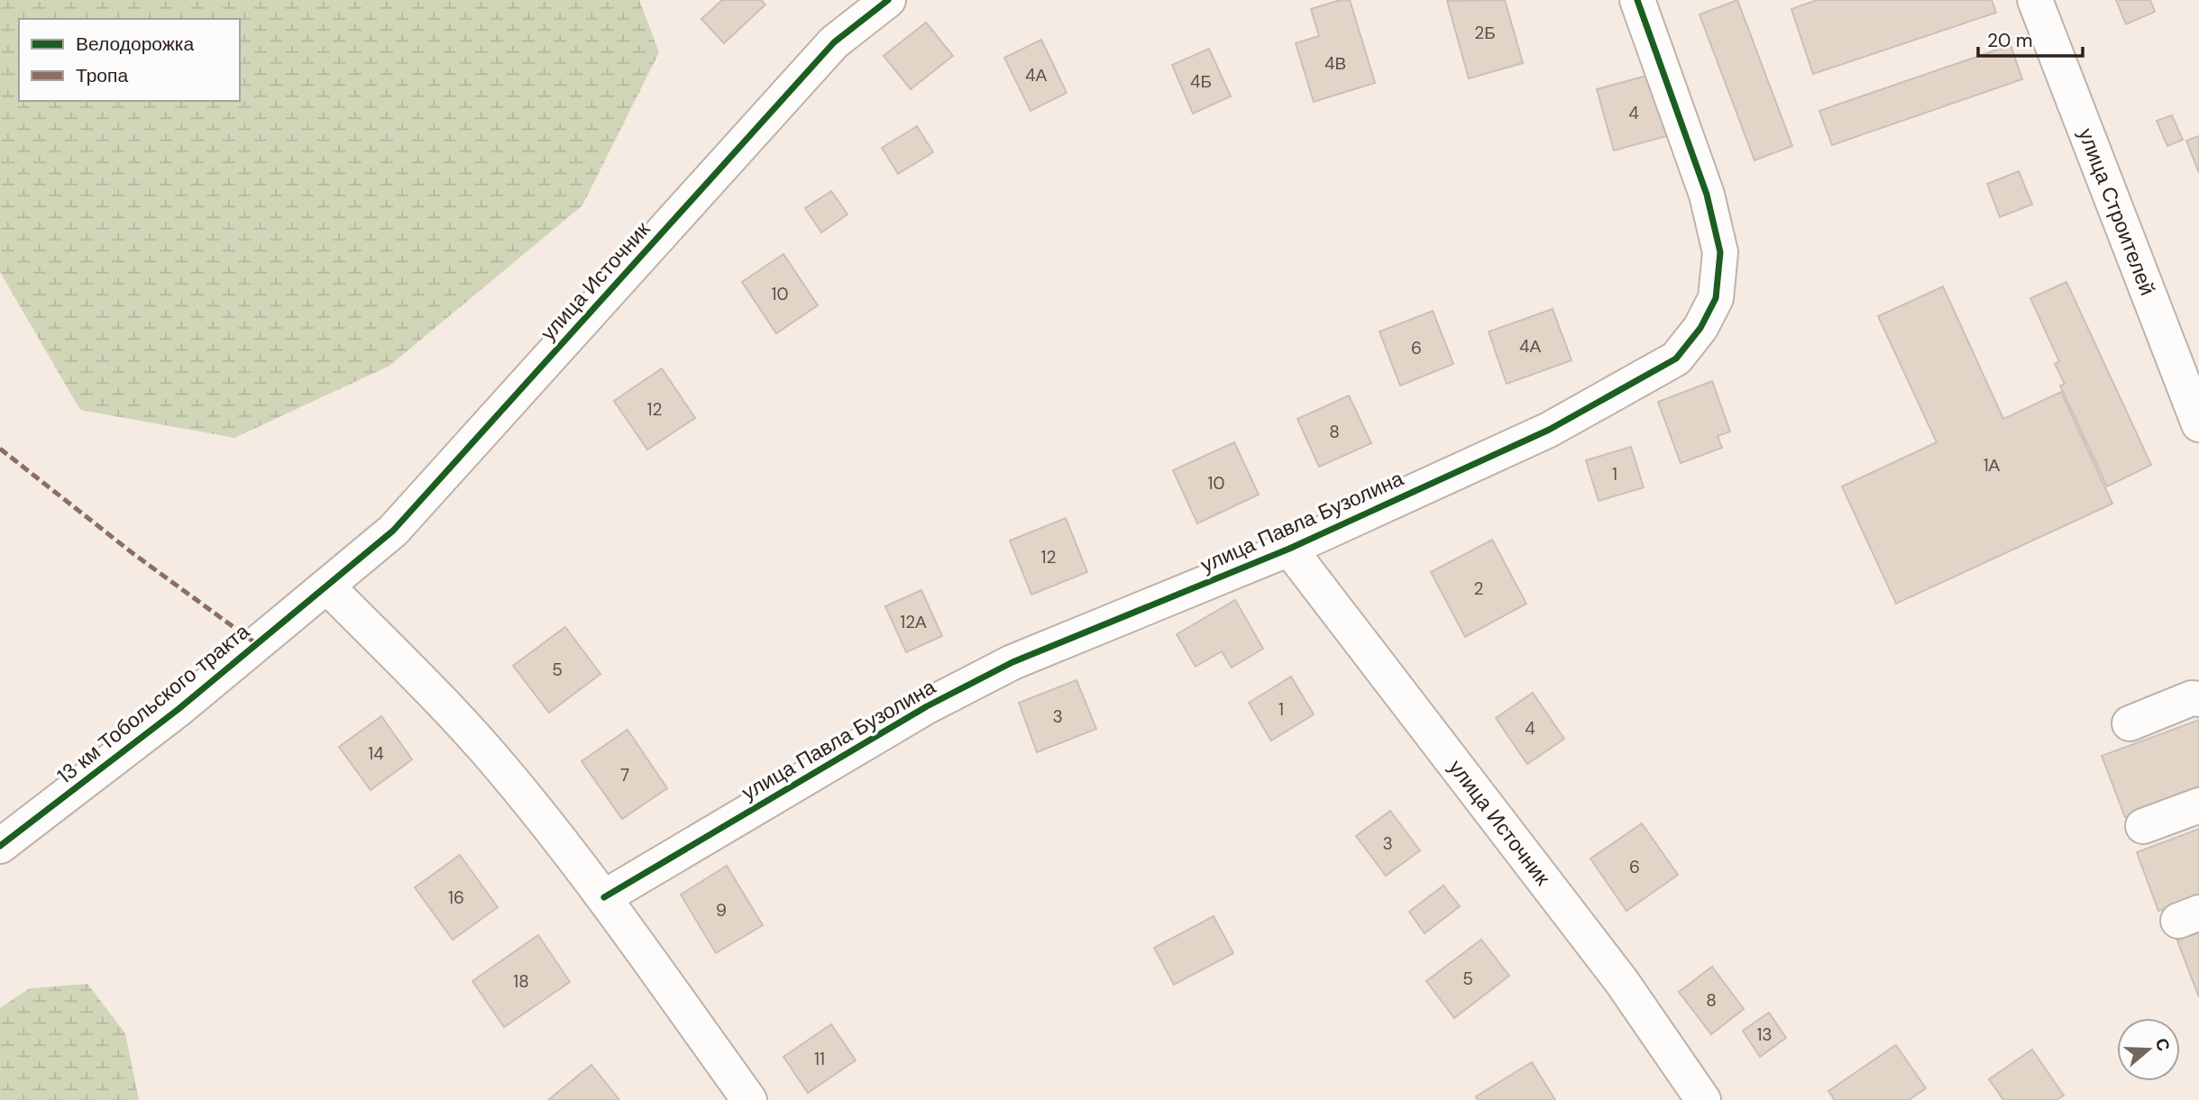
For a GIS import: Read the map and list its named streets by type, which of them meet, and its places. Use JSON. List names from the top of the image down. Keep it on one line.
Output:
{"streets":{"street":["улица Строителей","улица Источник","улица Павла Бузолина","13 км Тобольского тракта"]},"crossings":[["улица Источник","улица Павла Бузолина"],["улица Источник","13 км Тобольского тракта"]],"house_numbers":["2Б","4В","4А","4Б","4","10","4А","6","12","8","1А","1","10","12","2","12А","5","1","3","4","14","7","3","6","16","9","5","18","8","13","11"],"legend":["Велодорожка","Тропа"],"scale_bar":"20 m","north":"right"}
